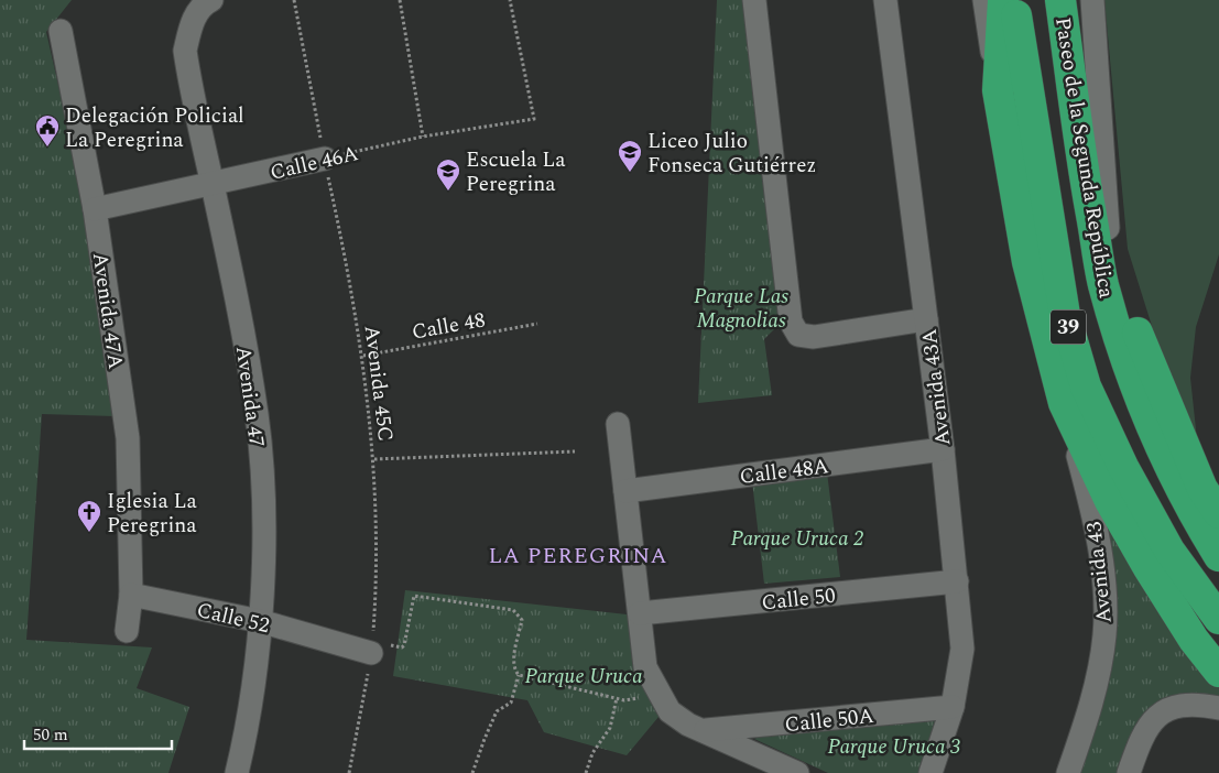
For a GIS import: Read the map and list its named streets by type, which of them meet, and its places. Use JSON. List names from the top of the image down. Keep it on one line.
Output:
{"streets":{"highway":["Paseo de la Segunda República","39"],"street":["Calle 46A","Avenida 47A","Avenida 43A","Avenida 47","Calle 48A","Avenida 43","Calle 50","Calle 52","Calle 50A"],"path":["Calle 48","Avenida 45C"]},"crossings":[["Calle 46A","Avenida 47A"],["Calle 46A","Avenida 45C"],["Calle 46A","Avenida 47"],["Avenida 47A","Calle 52"],["Calle 48","Avenida 45C"],["Avenida 45C","Calle 52"],["Avenida 43A","Calle 48A"],["Avenida 43A","Calle 50"],["Avenida 43A","Calle 50A"],["Avenida 47","Calle 52"]],"districts":["LA PEREGRINA"],"parks":["Parque Las Magnolias","Parque Uruca 2","Parque Uruca","Parque Uruca 3"],"places":{"public building":["Delegación Policial La Peregrina"],"school or university":["Liceo Julio Fonseca Gutiérrez","Escuela La Peregrina"],"church":["Iglesia La Peregrina"]},"scale_bar":"50 m"}
